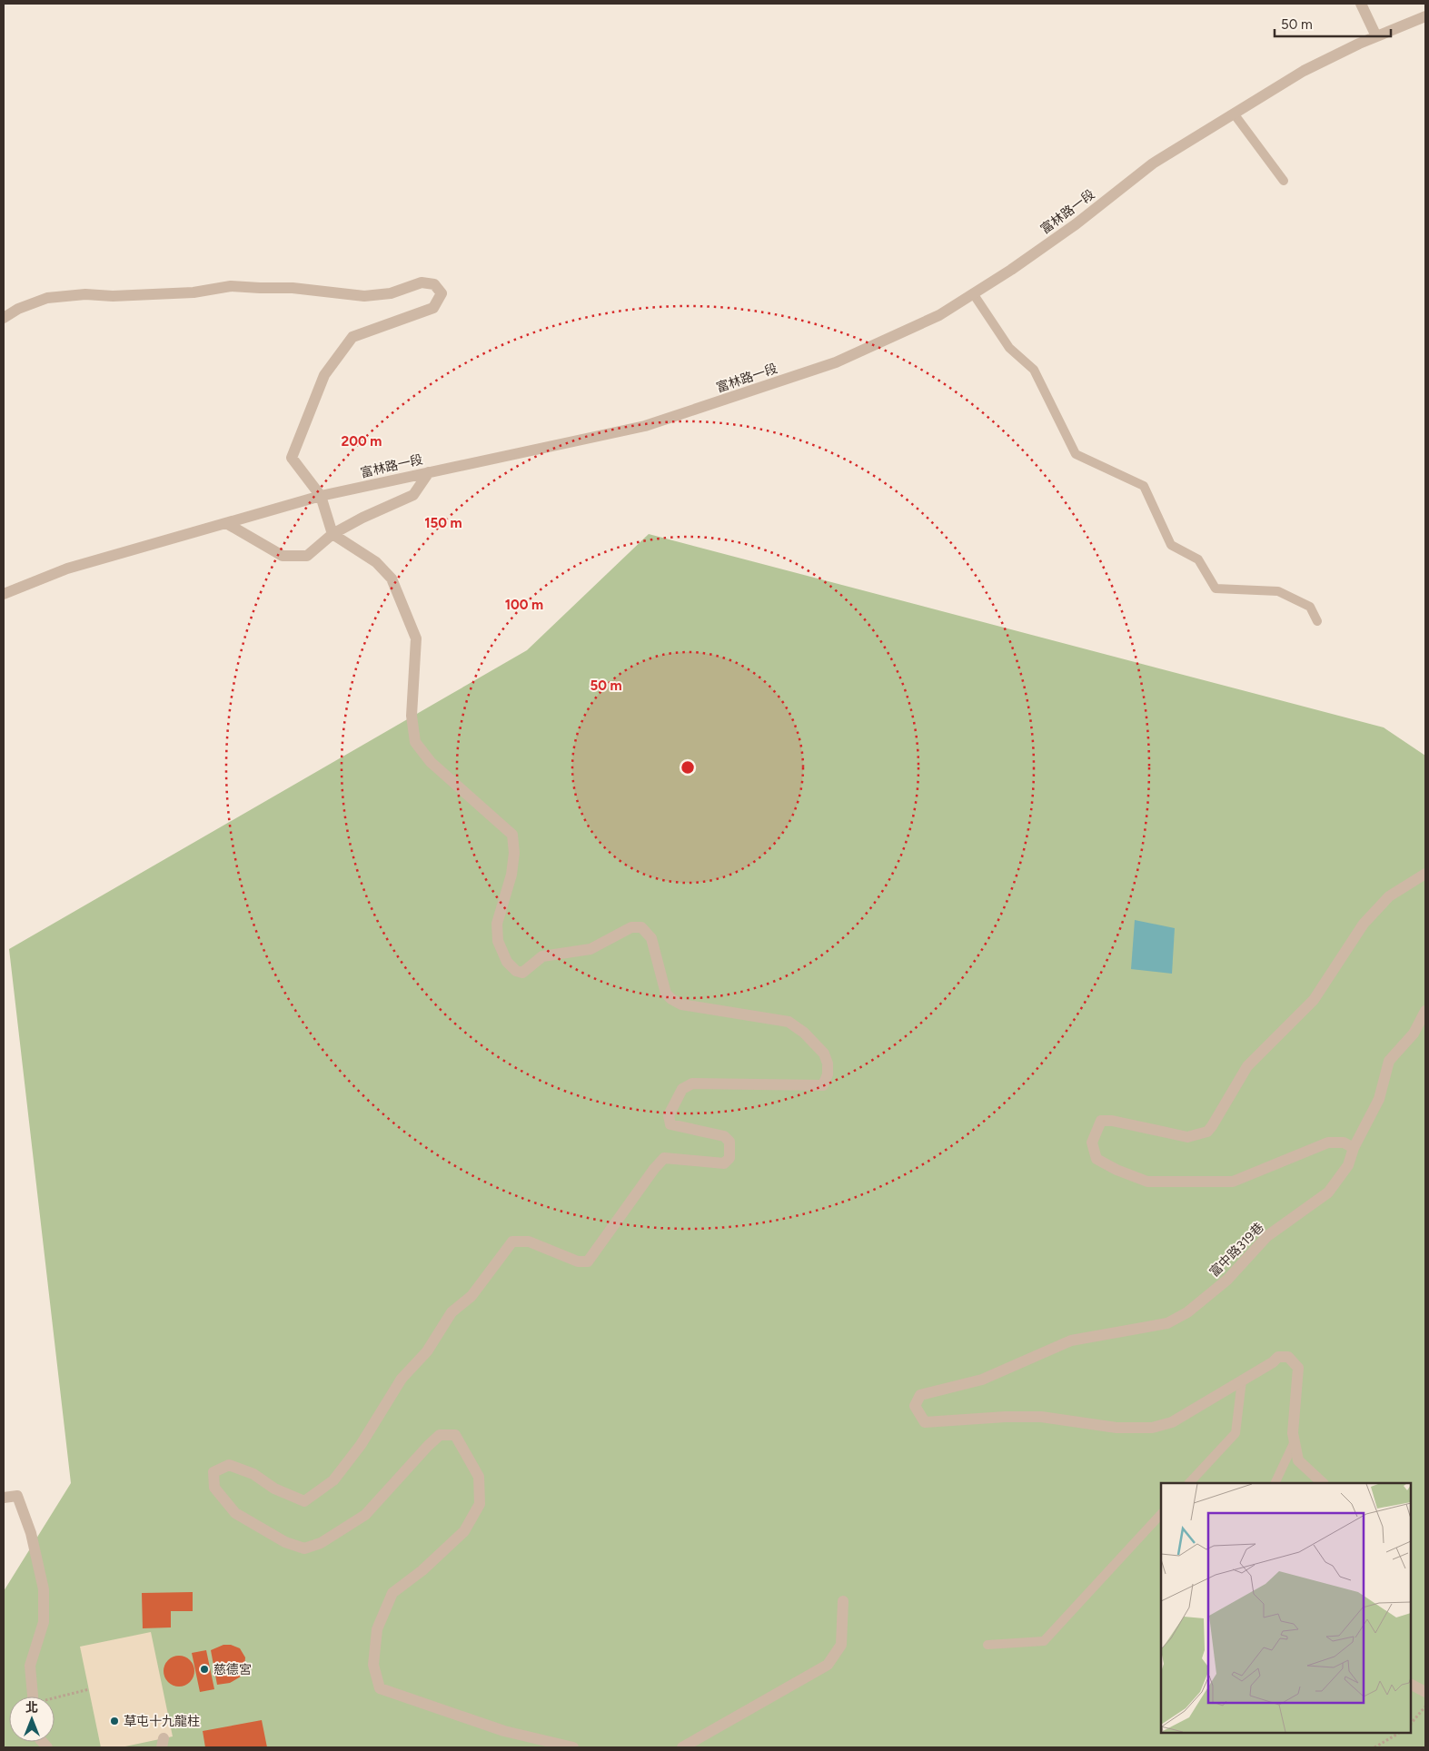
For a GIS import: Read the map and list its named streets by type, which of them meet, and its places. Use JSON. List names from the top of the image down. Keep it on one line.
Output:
{"streets":{"street":["富林路一段","富中路319巷"]},"places":["慈德宮","草屯十九龍柱"],"scale_bar":"50 m","north":"top","rings":["200 m","150 m","100 m","50 m"]}
